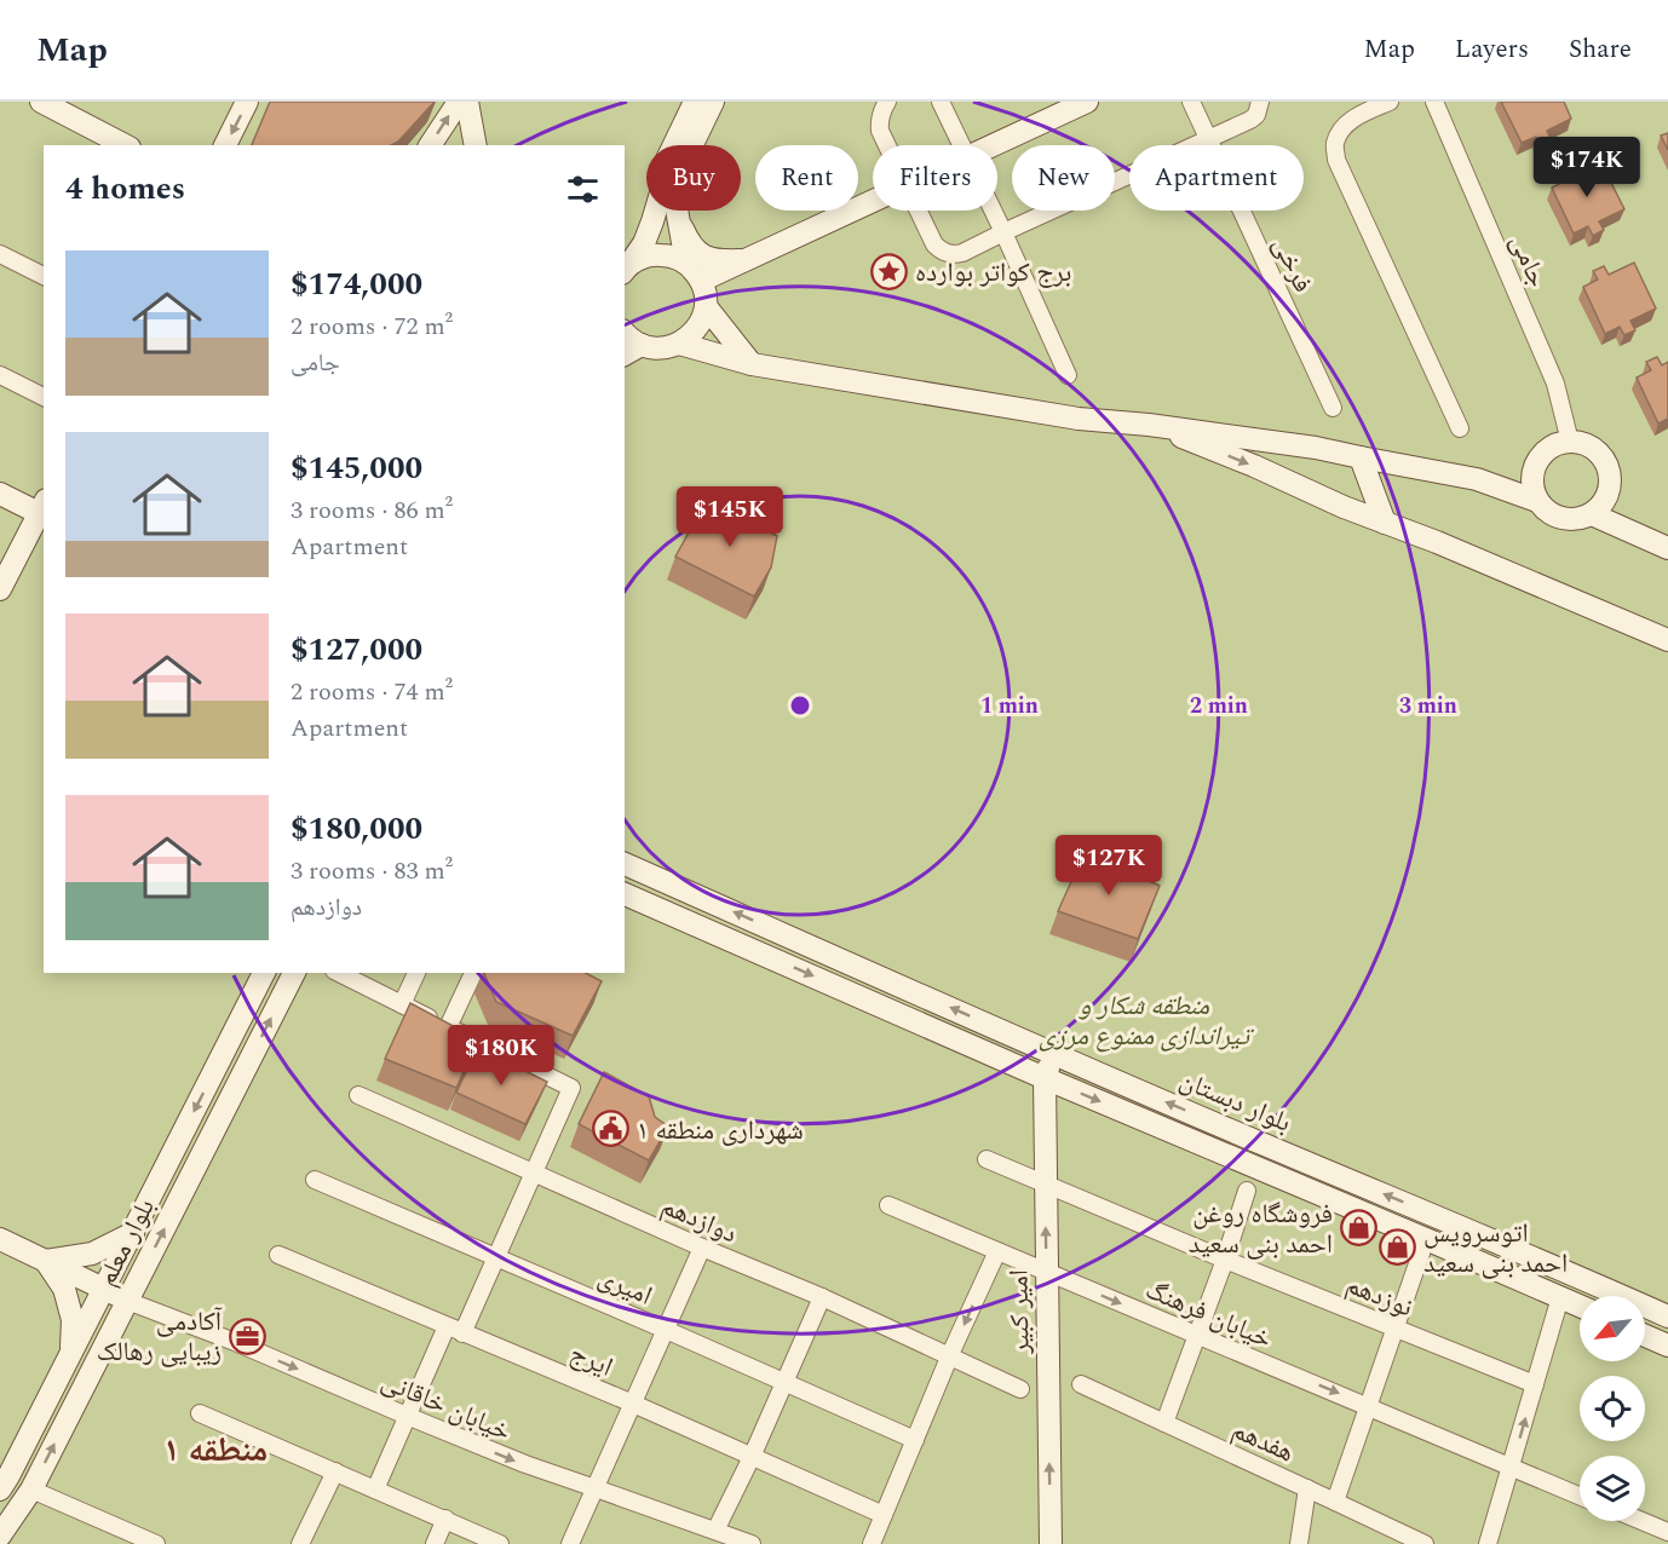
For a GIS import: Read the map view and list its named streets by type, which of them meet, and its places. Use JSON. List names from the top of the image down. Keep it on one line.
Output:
{"streets":{"street":["جامی","فرخی","بلوار دبستان","دوازدهم","بلوار معلم","امیری","نوزدهم","امیر کبیر","خیابان فرهنگ","ایرج","خیابان خاقانی","هفدهم"]},"crossings":[["بلوار دبستان","امیر کبیر"],["بلوار معلم","خیابان خاقانی"],["نوزدهم","امیر کبیر"],["امیر کبیر","خیابان فرهنگ"]],"one_way":["خیابان فرهنگ"],"districts":["منطقه ۱"],"parks":["منطقه شکار و تیراندازی ممنوع مرزی"],"places":{"place":["برج کواتر بوارده"],"public building":["شهرداری منطقه ۱"],"shop":["فروشگاه روغن احمد بنی سعید","اتوسرویس احمد بنی سعید"],"office":["آکادمی زیبایی رهالک"]},"north":"bottom left","page":{"header":"Map","nav":["Map","Layers","Share"],"price":["$174K","$145K","$127K","$180K"],"chip":["Buy","Rent","Filters","New","Apartment"],"heading":"4 homes","list":[{"name":"$174,000","note":"2 rooms · 72 m² · جامی"},{"name":"$145,000","note":"3 rooms · 86 m² · Apartment"},{"name":"$127,000","note":"2 rooms · 74 m² · Apartment"},{"name":"$180,000","note":"3 rooms · 83 m² · دوازدهم"}]},"rings":["1 min","2 min","3 min"]}
